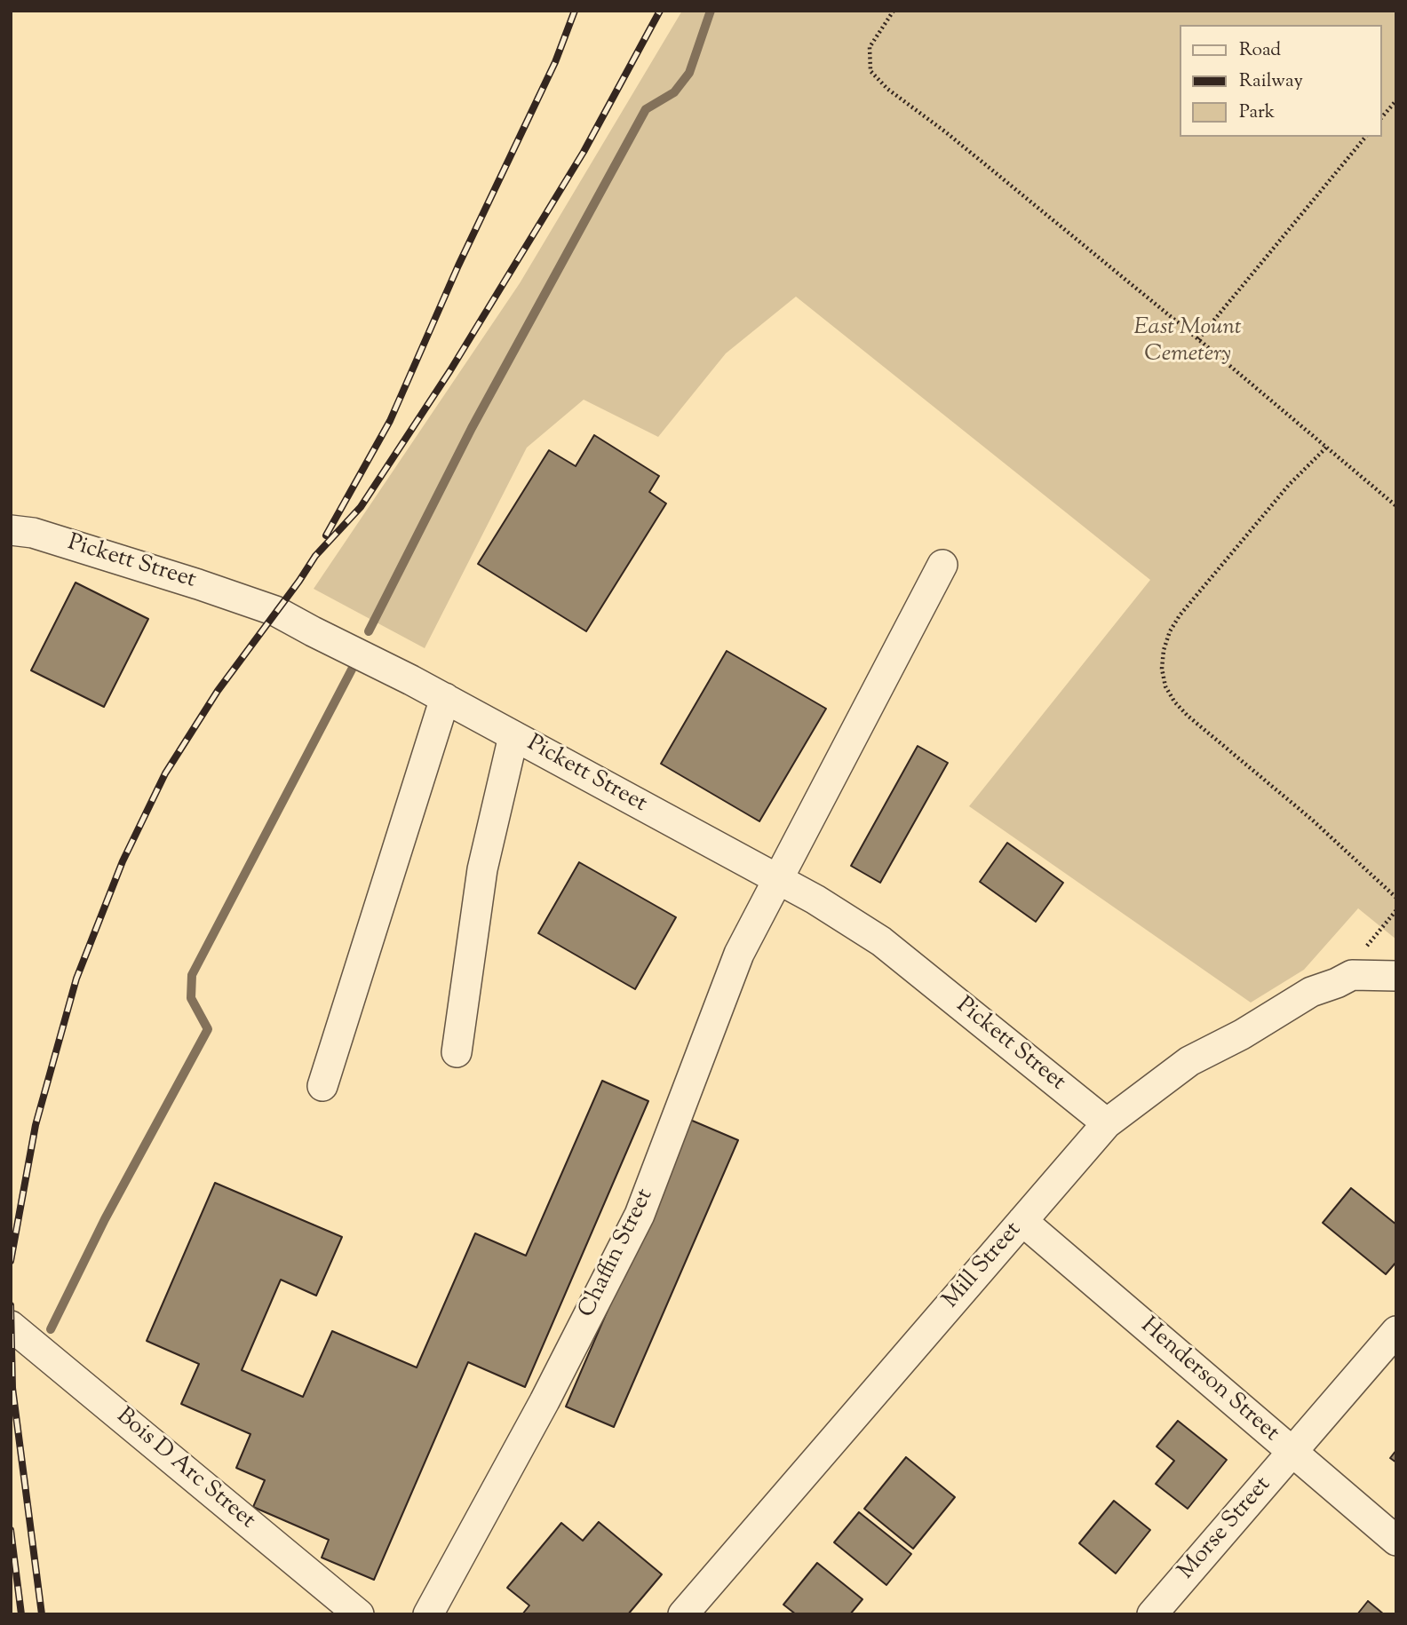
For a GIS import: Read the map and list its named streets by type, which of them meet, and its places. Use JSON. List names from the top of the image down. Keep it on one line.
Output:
{"streets":{"street":["Pickett Street","Chaffin Street","Mill Street","Henderson Street","Bois D Arc Street","Morse Street"]},"crossings":[["Pickett Street","Chaffin Street"],["Pickett Street","Mill Street"],["Mill Street","Henderson Street"],["Henderson Street","Morse Street"]],"parks":["East Mount Cemetery"],"legend":["Road","Railway","Park"]}
